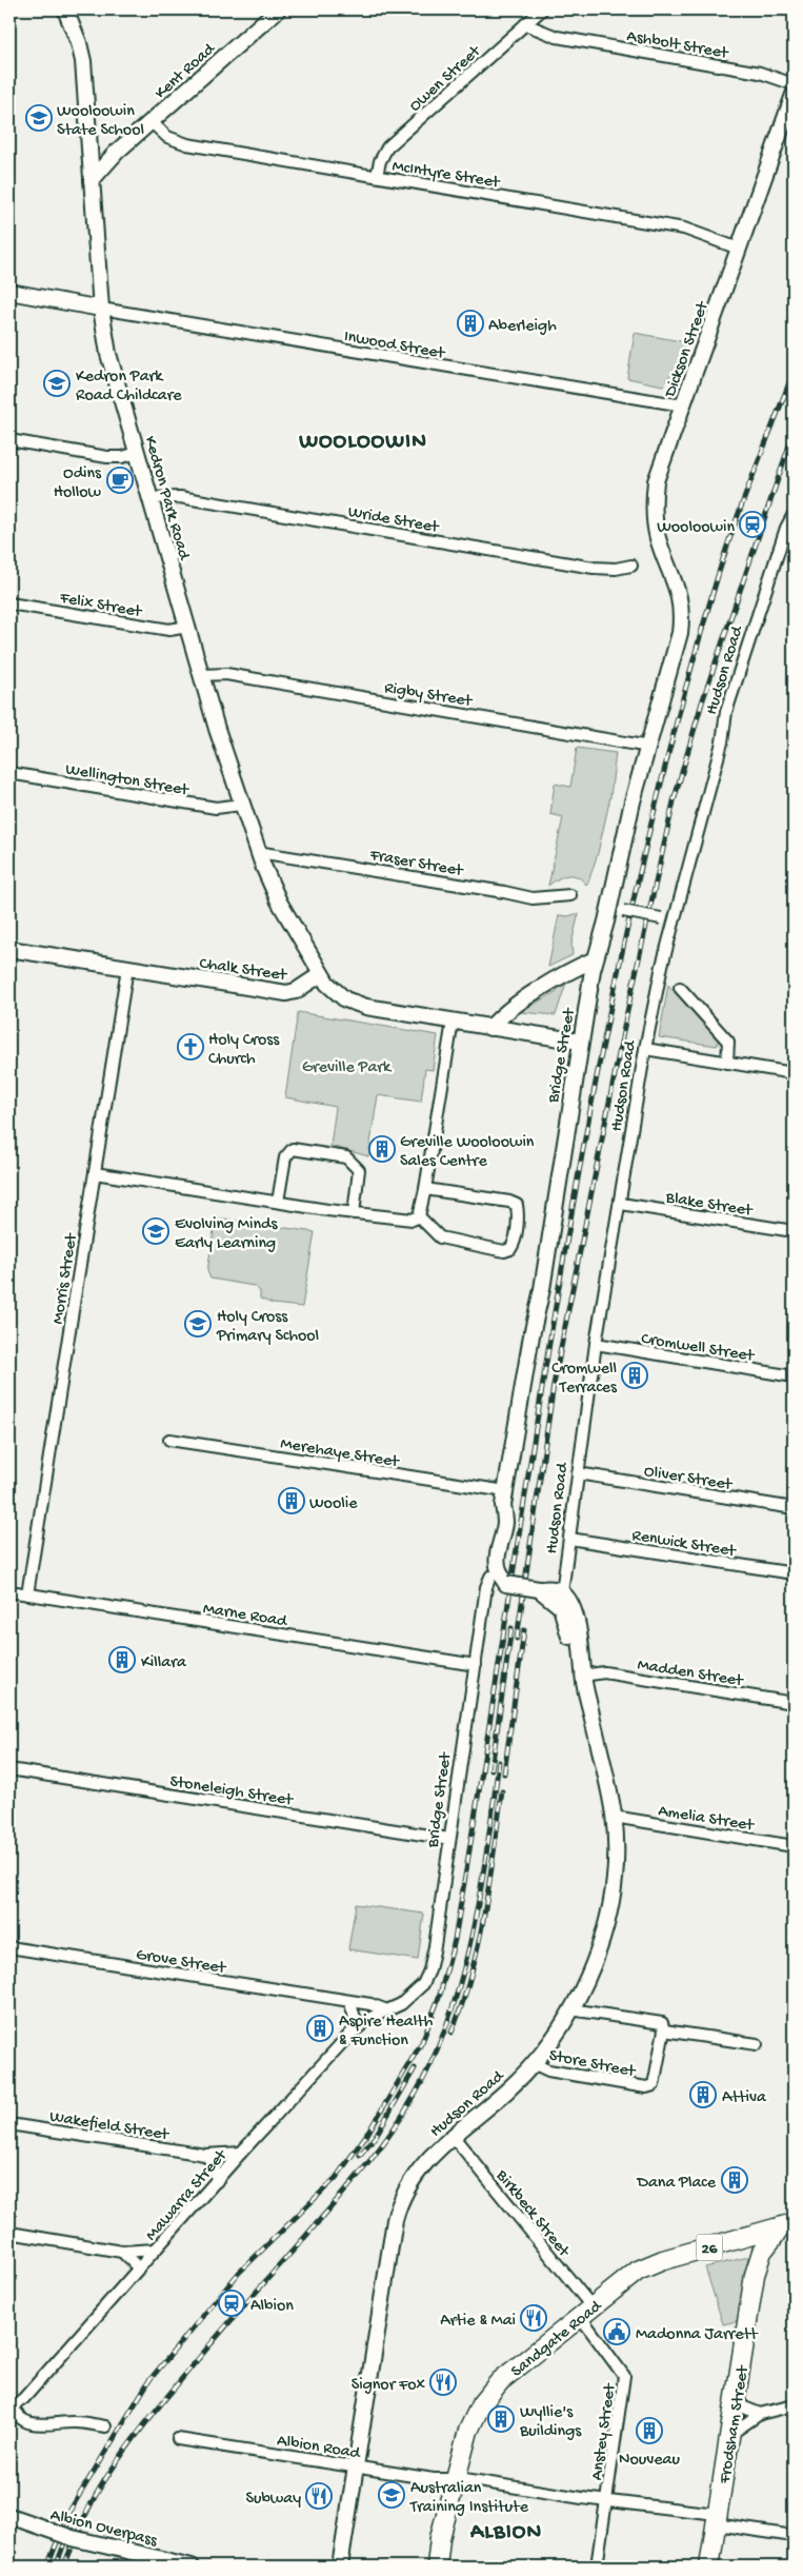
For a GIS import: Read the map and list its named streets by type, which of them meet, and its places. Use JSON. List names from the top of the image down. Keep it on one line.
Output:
{"streets":{"highway":["26","Sandgate Road","Frodsham Street"],"main road":["Kent Road","Dickson Street","Kedron Park Road","Hudson Road","Chalk Street","Bridge Street","Albion Overpass"],"street":["Ashbolt Street","Owen Street","McIntyre Street","Inwood Street","Wride Street","Felix Street","Rigby Street","Wellington Street","Fraser Street","Blake Street","Morris Street","Cromwell Street","Merehaye Street","Oliver Street","Renwick Street","Marne Road","Madden Street","Stoneleigh Street","Amelia Street","Grove Street","Store Street","Wakefield Street","Mawarra Street","Birkbeck Street","Anstey Street","Albion Road"]},"crossings":[["Ashbolt Street","Owen Street"],["Kent Road","McIntyre Street"],["Kent Road","Kedron Park Road"],["Owen Street","McIntyre Street"],["McIntyre Street","Dickson Street"],["Inwood Street","Dickson Street"],["Inwood Street","Kedron Park Road"],["Dickson Street","Bridge Street"],["Kedron Park Road","Wride Street"],["Kedron Park Road","Felix Street"],["Kedron Park Road","Rigby Street"],["Kedron Park Road","Wellington Street"],["Kedron Park Road","Fraser Street"],["Kedron Park Road","Chalk Street"],["Hudson Road","Blake Street"],["Hudson Road","Cromwell Street"],["Hudson Road","Oliver Street"],["Hudson Road","Renwick Street"],["Hudson Road","Madden Street"],["Hudson Road","Amelia Street"],["Hudson Road","Store Street"],["Hudson Road","Birkbeck Street"],["Hudson Road","Albion Road"],["Rigby Street","Bridge Street"],["Chalk Street","Morris Street"],["Bridge Street","Merehaye Street"],["Bridge Street","Marne Road"],["Bridge Street","Stoneleigh Street"],["Bridge Street","Grove Street"],["Bridge Street","Mawarra Street"],["Morris Street","Marne Road"],["Grove Street","Mawarra Street"],["Wakefield Street","Mawarra Street"],["Birkbeck Street","Sandgate Road"],["Birkbeck Street","Anstey Street"],["Sandgate Road","Frodsham Street"],["Sandgate Road","Anstey Street"],["Sandgate Road","Albion Road"],["Frodsham Street","Albion Road"],["Anstey Street","Albion Road"]],"districts":["WOOLOOWIN","ALBION"],"parks":["Greville Park"],"places":{"school or university":["Wooloowin State School","Kedron Park Road Childcare","Evolving Minds Early Learning","Holy Cross Primary School","Australian Training Institute"],"building":["Aberleigh","Greville Wooloowin Sales Centre","Cromwell Terraces","Woolie","Killara","Aspire Health & Function","Attiva","Dana Place","Wyllie's Buildings","Nouveau"],"cafe":["Odins Hollow"],"station":["Wooloowin","Albion"],"church":["Holy Cross Church"],"restaurant":["Artie & Mai","Signor Fox","Subway"],"public building":["Madonna Jarrett"]}}
